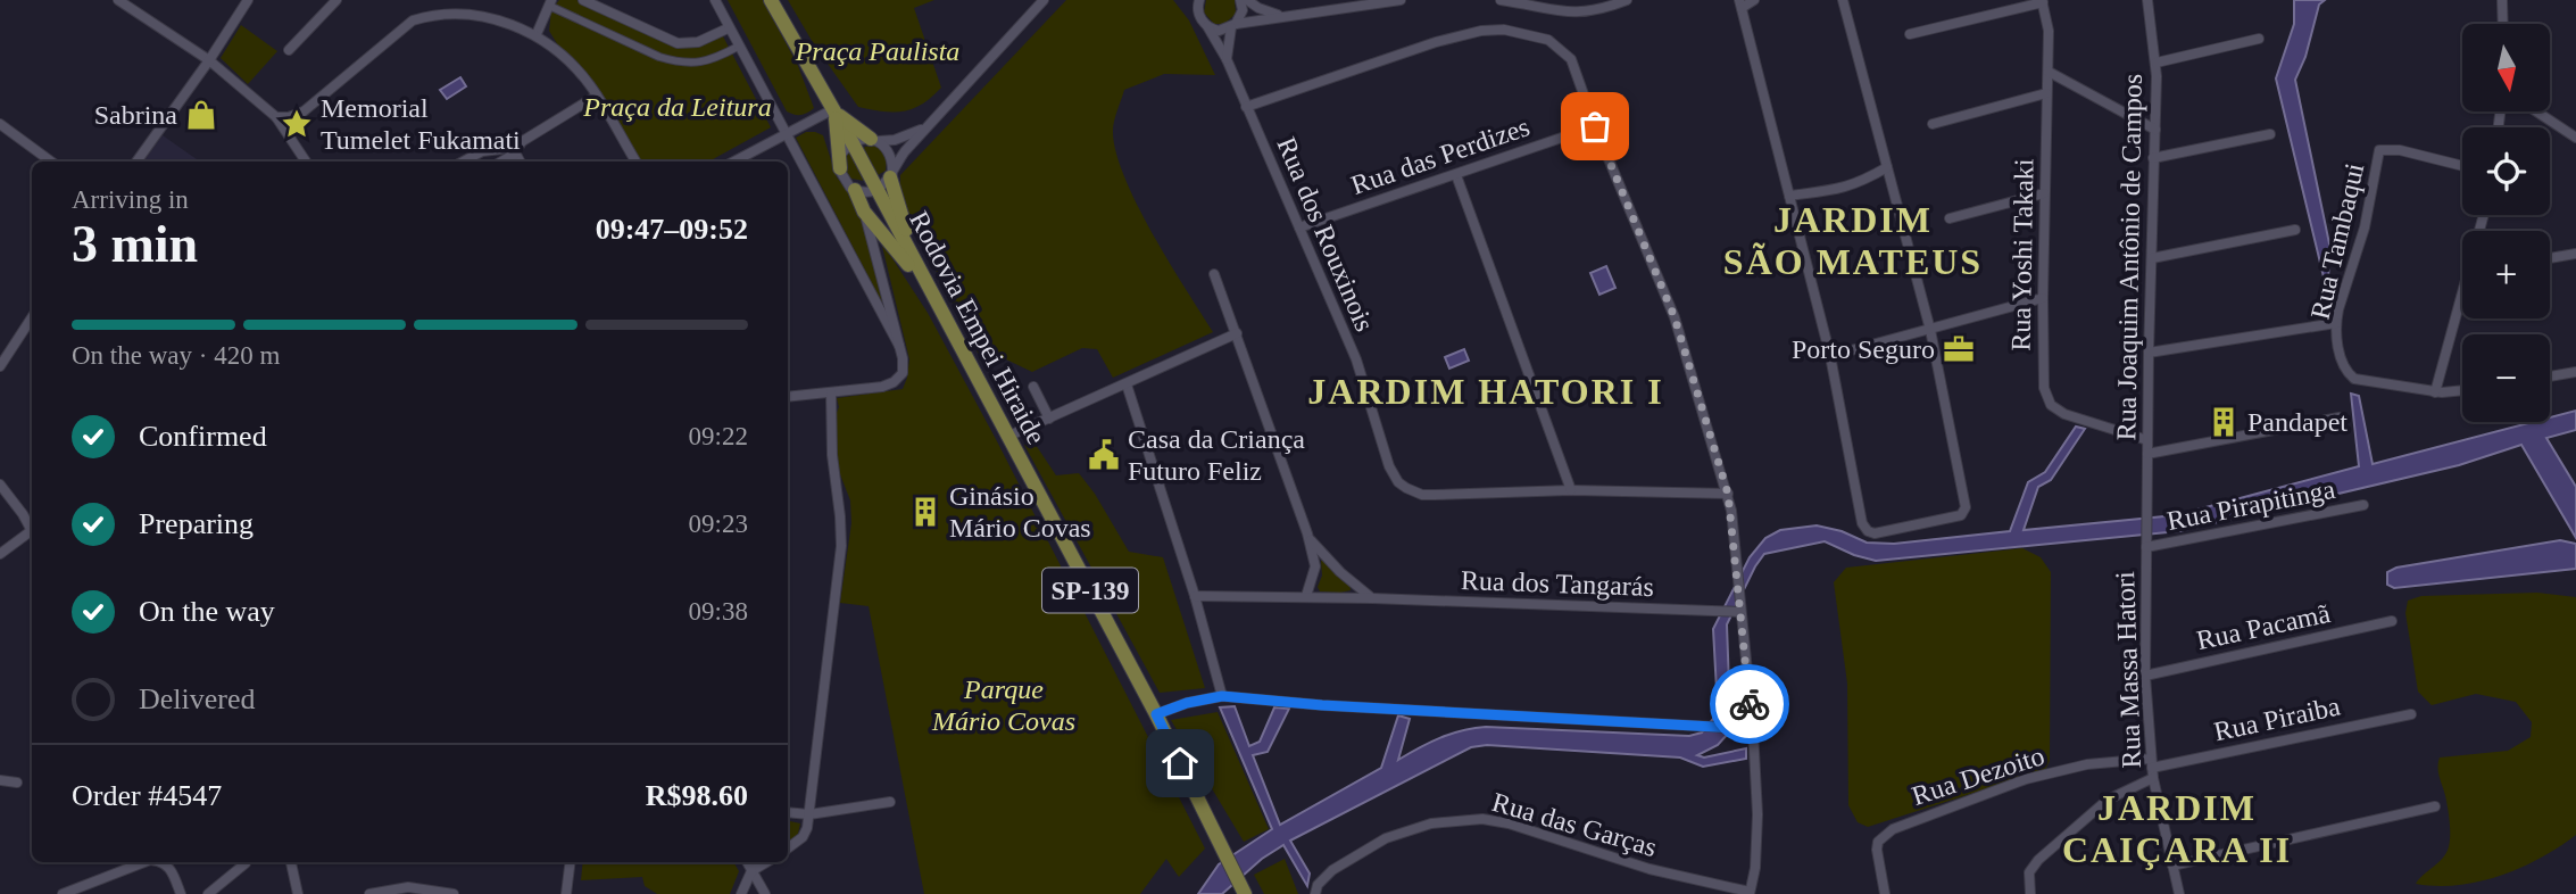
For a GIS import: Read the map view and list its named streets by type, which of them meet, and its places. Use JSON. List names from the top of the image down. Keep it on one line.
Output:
{"streets":{"main road":["Rodovia Empei Hiraide","SP-139"],"street":["Rua das Perdizes","Rua dos Rouxinois","Rua Tambaqui","Rua Yoshi Takaki","Rua Joaquim Antônio de Campos","Rua Pirapitinga","Rua dos Tangarás","Rua Pacamã","Rua Massa Hatori","Rua Piraiba","Rua Dezoito","Rua das Garças"]},"crossings":[["Rua das Perdizes","Rua dos Rouxinois"],["Rua Yoshi Takaki","Rua Joaquim Antônio de Campos"],["Rua Joaquim Antônio de Campos","Rua Pirapitinga"],["Rua Joaquim Antônio de Campos","Rua Massa Hatori"],["Rua Pirapitinga","Rua Massa Hatori"],["Rua Pacamã","Rua Massa Hatori"],["Rua Massa Hatori","Rua Piraiba"],["Rua Massa Hatori","Rua Dezoito"],["Rua Piraiba","Rua Dezoito"]],"districts":["JARDIM SÃO MATEUS","JARDIM HATORI I","JARDIM CAIÇARA II"],"parks":["Praça Paulista","Praça da Leitura","Parque Mário Covas"],"places":{"shop":["Sabrina"],"place":["Memorial Tumelet Fukamati"],"office":["Porto Seguro"],"building":["Pandapet","Ginásio Mário Covas"],"public building":["Casa da Criança Futuro Feliz"]},"north":"bottom","page":{"map_buttons":["+","−"],"heading":["3 min","Arriving in","09:47–09:52"],"panel":["Order #4547","R$98.60"],"bar":"On the way · 420 m","list":[["Confirmed","09:22"],["Preparing","09:23"],["On the way","09:38"],"Delivered"]}}
